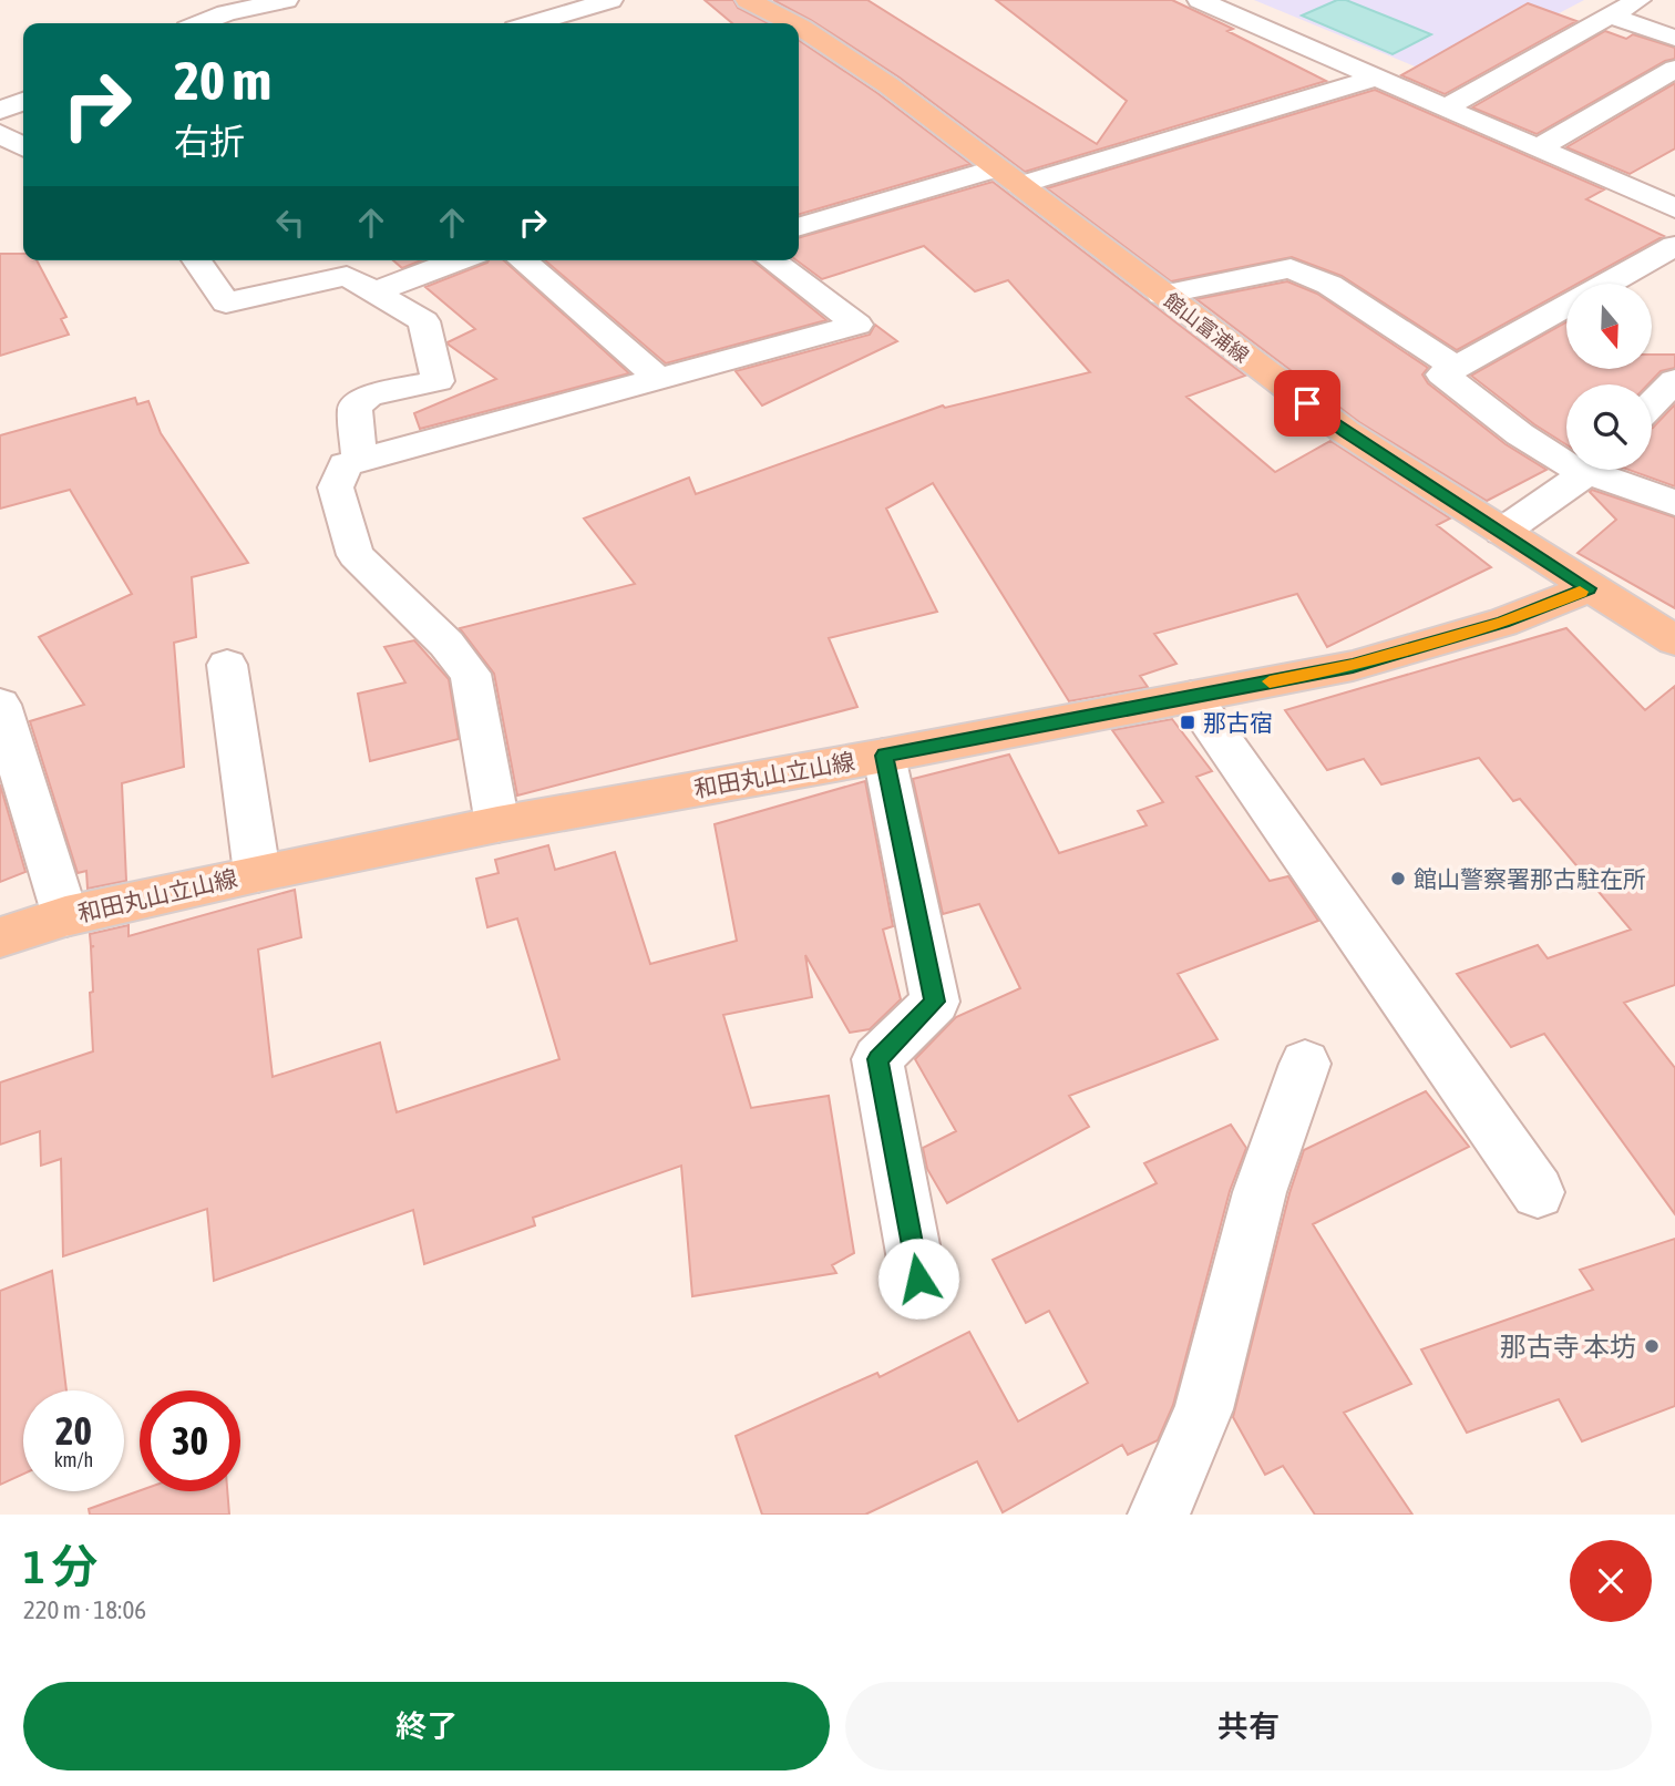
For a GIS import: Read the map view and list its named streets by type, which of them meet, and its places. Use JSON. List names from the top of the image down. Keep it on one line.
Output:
{"streets":{"main road":["館山富浦線","和田丸山立山線"]},"crossings":[["館山富浦線","和田丸山立山線"]],"places":{"transit":["那古宿"],"other":["館山警察署那古駐在所","那古寺 本坊"]},"north":"bottom","page":{"turn":["20 m","右折"],"speed":"20 km/h","limit":"30","heading":["1 分","220 m · 18:06"],"buttons":["終了","共有"]}}
